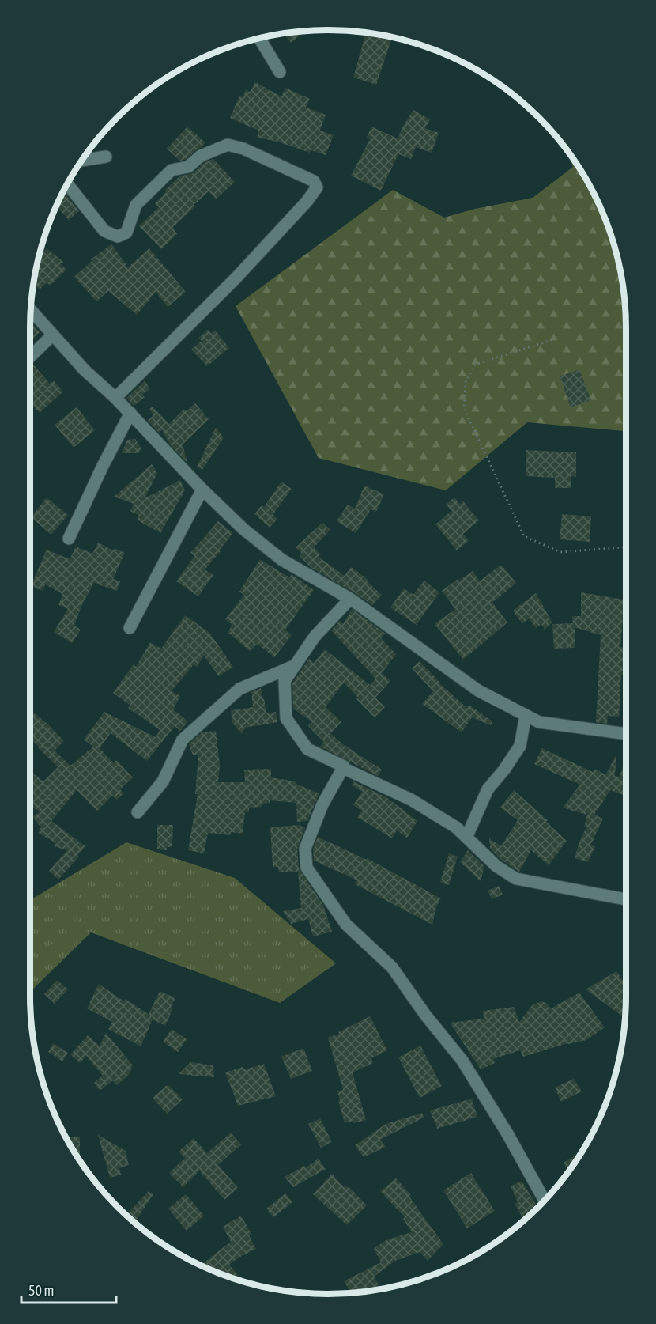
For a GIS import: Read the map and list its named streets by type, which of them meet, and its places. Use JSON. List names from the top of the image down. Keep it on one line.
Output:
{"scale_bar":"50 m"}
